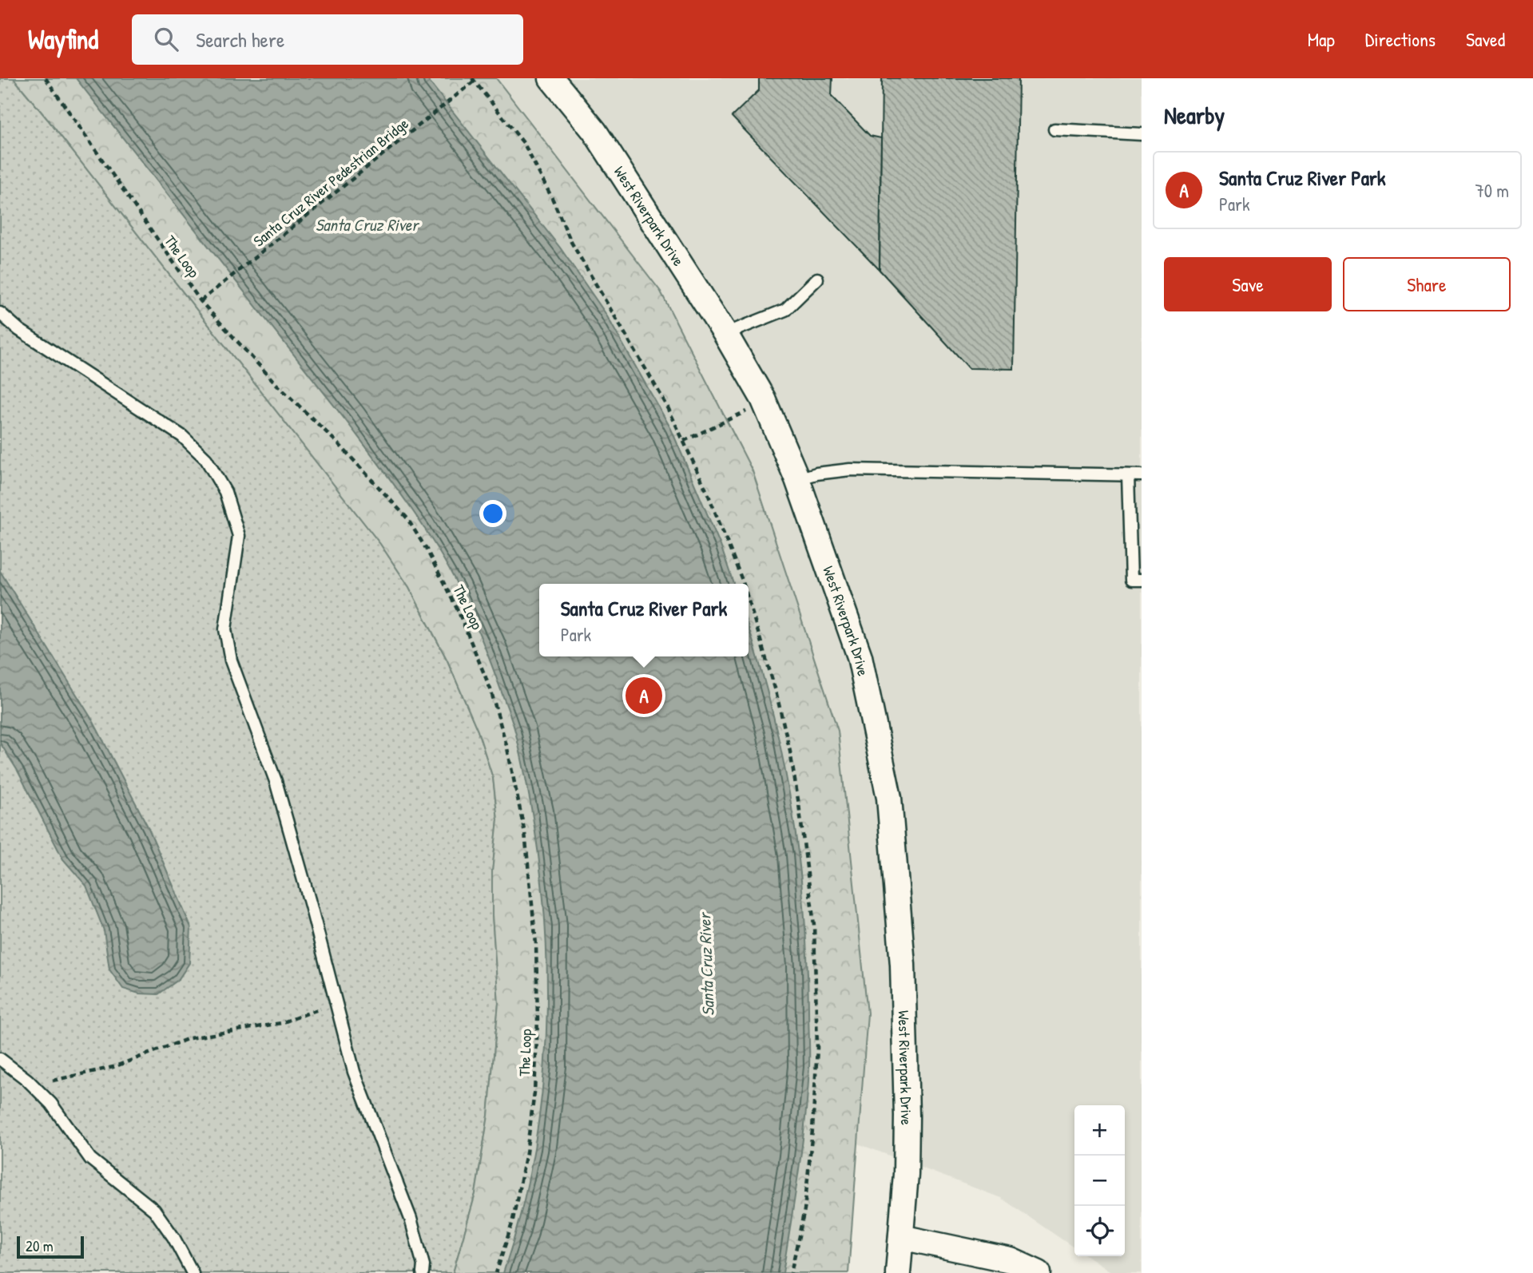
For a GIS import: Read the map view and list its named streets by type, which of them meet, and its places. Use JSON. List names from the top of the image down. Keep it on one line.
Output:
{"streets":{"street":["West Riverpark Drive"],"path":["Santa Cruz River Pedestrian Bridge","The Loop"]},"crossings":[["Santa Cruz River Pedestrian Bridge","The Loop"]],"water":["Santa Cruz River"],"scale_bar":"20 m","page":{"header":"Wayfind","search":"Search here","nav":["Map","Directions","Saved"],"heading":"Nearby","list":[{"mark":"A","name":"Santa Cruz River Park","note":"Park","value":"70 m"}],"buttons":["Save","Share"],"popup":["Santa Cruz River Park","Park"],"pins":"A","map_buttons":["+","−"],"scale":"20 m"}}
